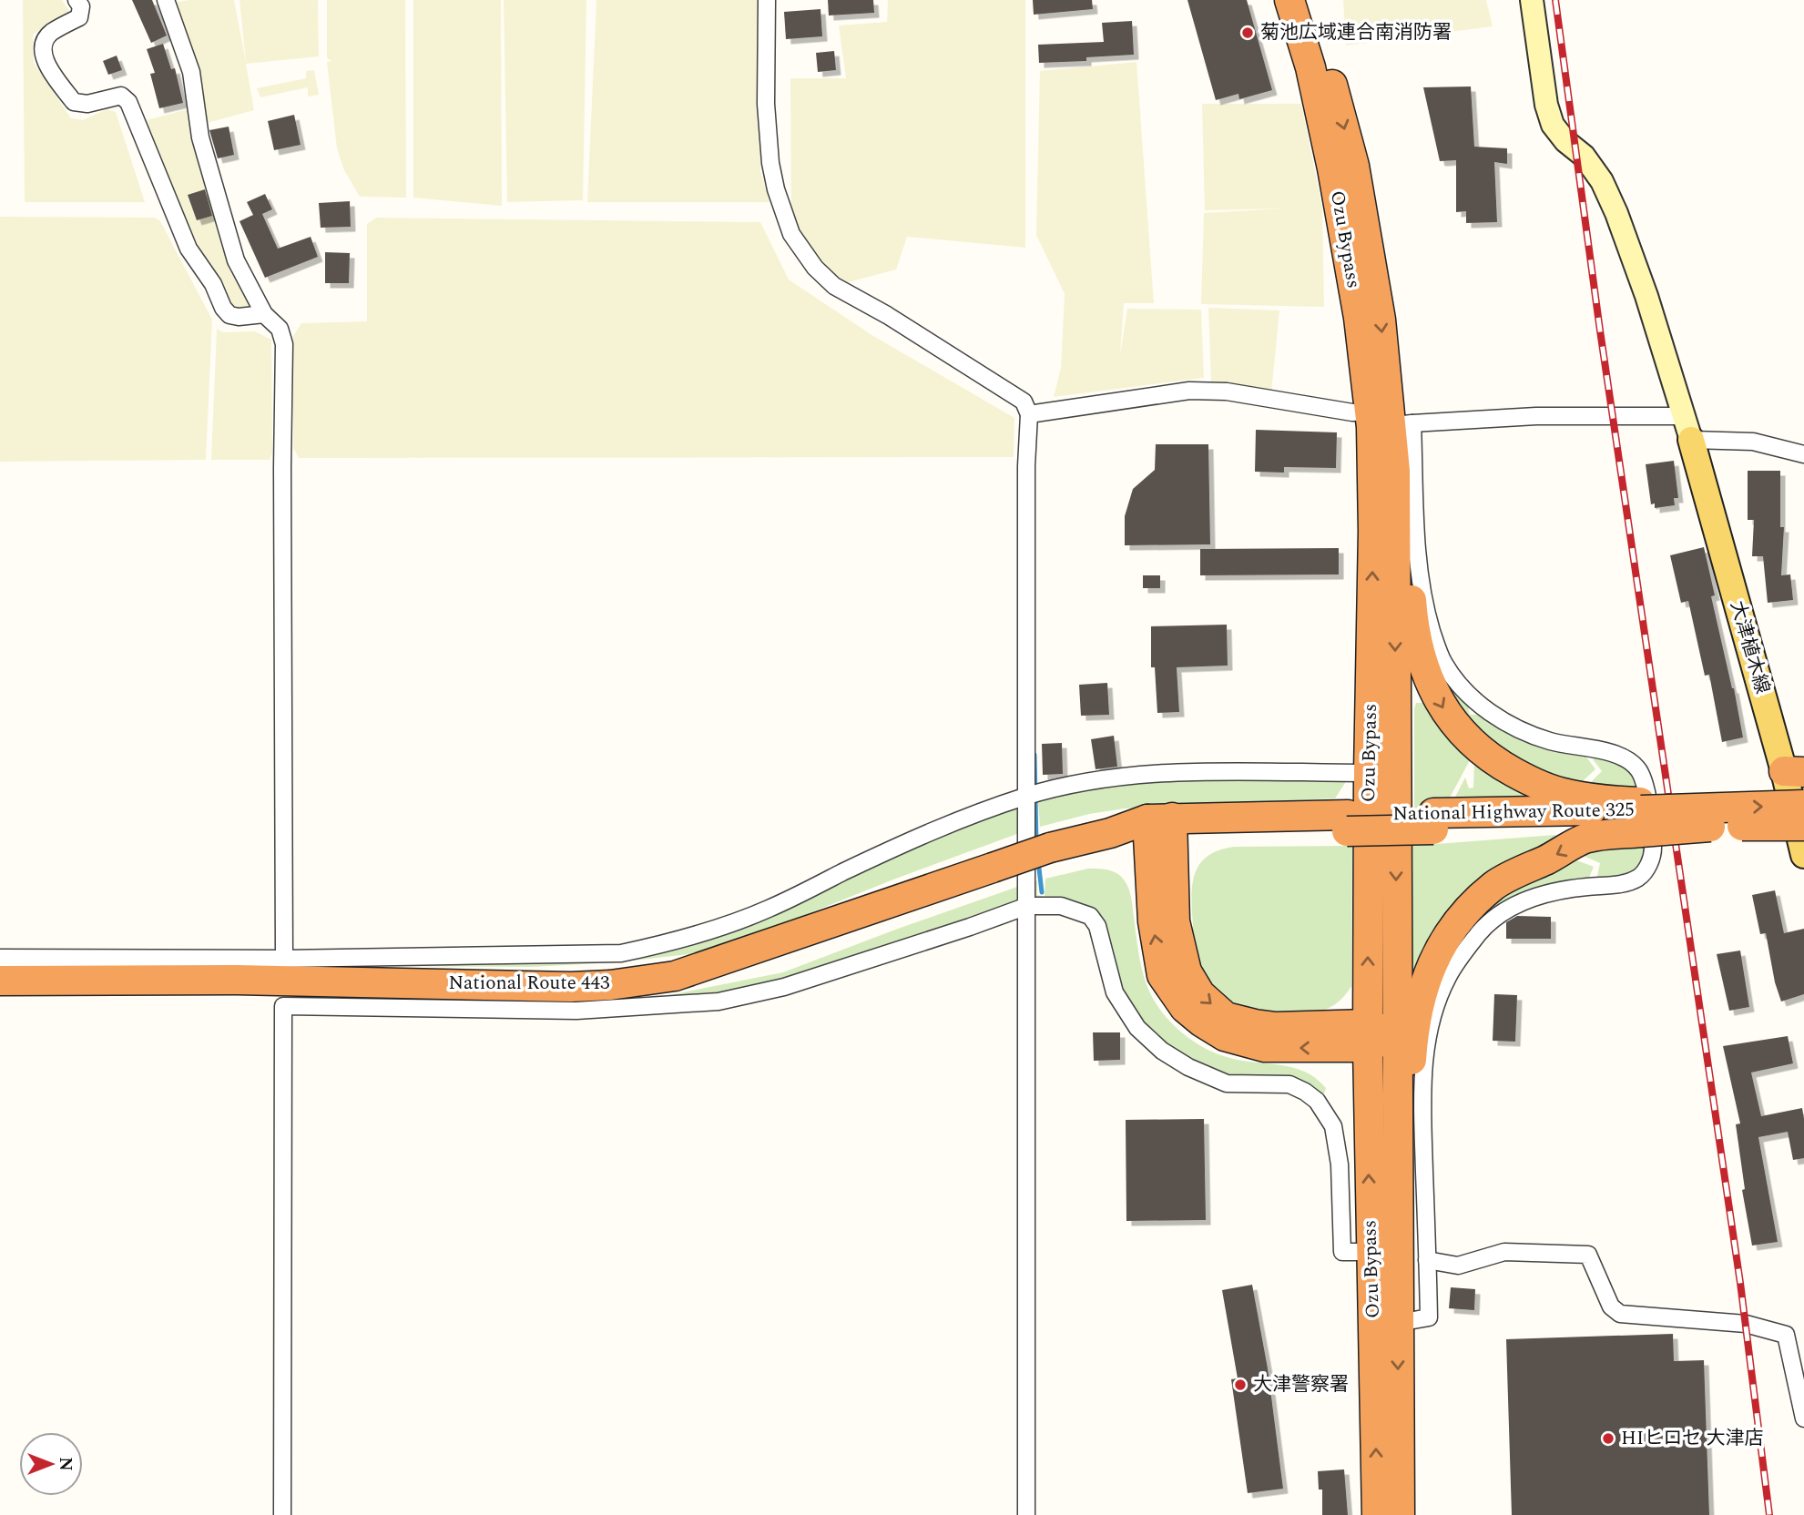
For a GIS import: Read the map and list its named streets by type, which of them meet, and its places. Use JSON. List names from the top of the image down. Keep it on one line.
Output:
{"streets":{"highway":["Ozu Bypass","National Highway Route 325","National Route 443"],"main road":["大津植木線"]},"crossings":[["National Highway Route 325","National Route 443"]],"places":["菊池広域連合南消防署","大津警察署","HIヒロセ 大津店"],"north":"right"}
